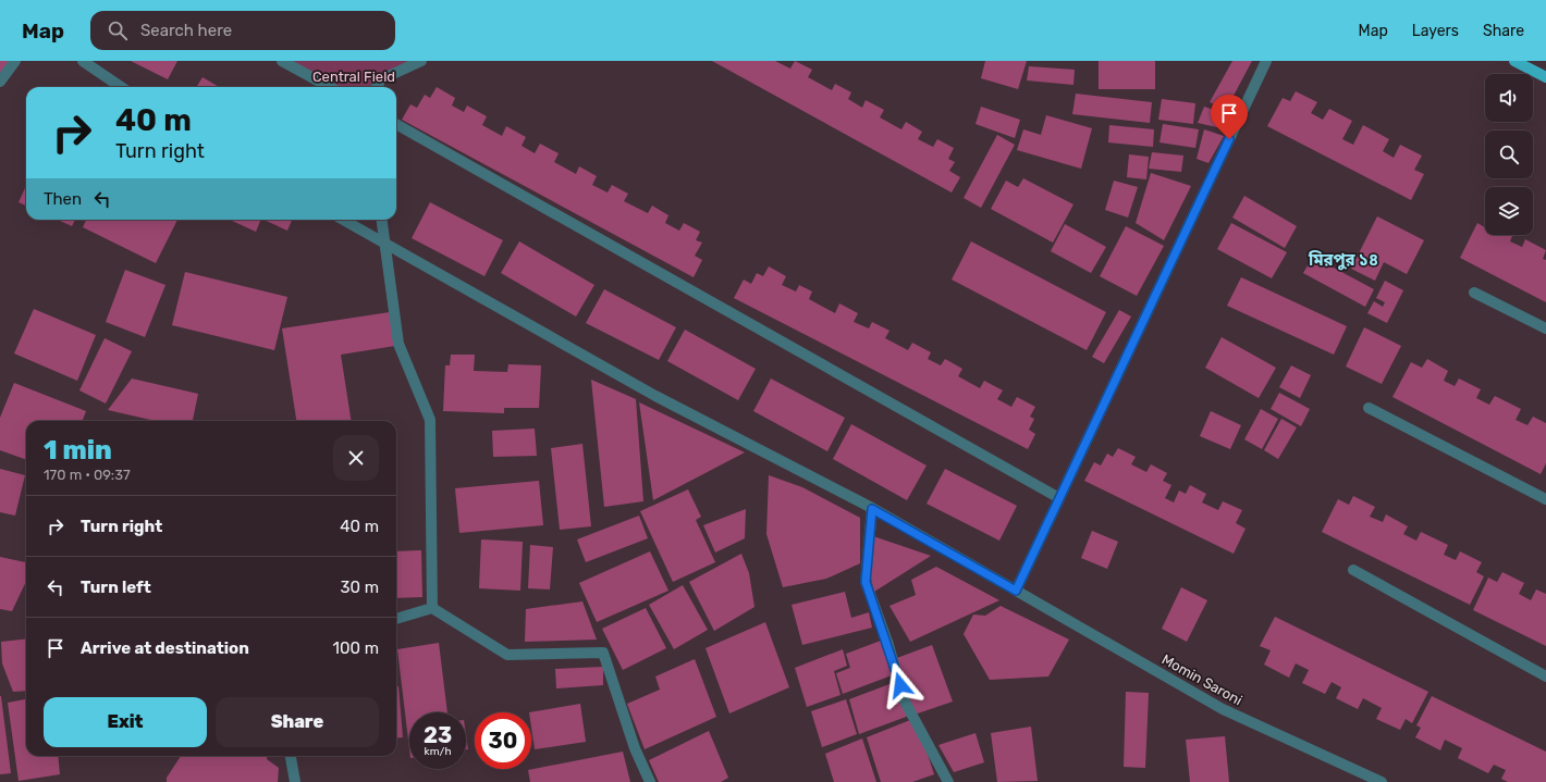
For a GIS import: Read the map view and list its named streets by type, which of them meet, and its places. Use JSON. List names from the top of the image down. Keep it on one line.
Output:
{"streets":{"street":["Momin Saroni"]},"districts":["মিরপুর ১৪"],"parks":["Central Field"],"page":{"header":"Map","search":"Search here","nav":["Map","Layers","Share"],"turn":["40 m","Turn right"],"then":"Then","heading":["1 min","170 m · 09:37"],"list":[{"name":"Turn right","value":"40 m"},{"name":"Turn left","value":"30 m"},{"name":"Arrive at destination","value":"100 m"}],"buttons":["Exit","Share"],"speed":"23 km/h","limit":"30"}}
